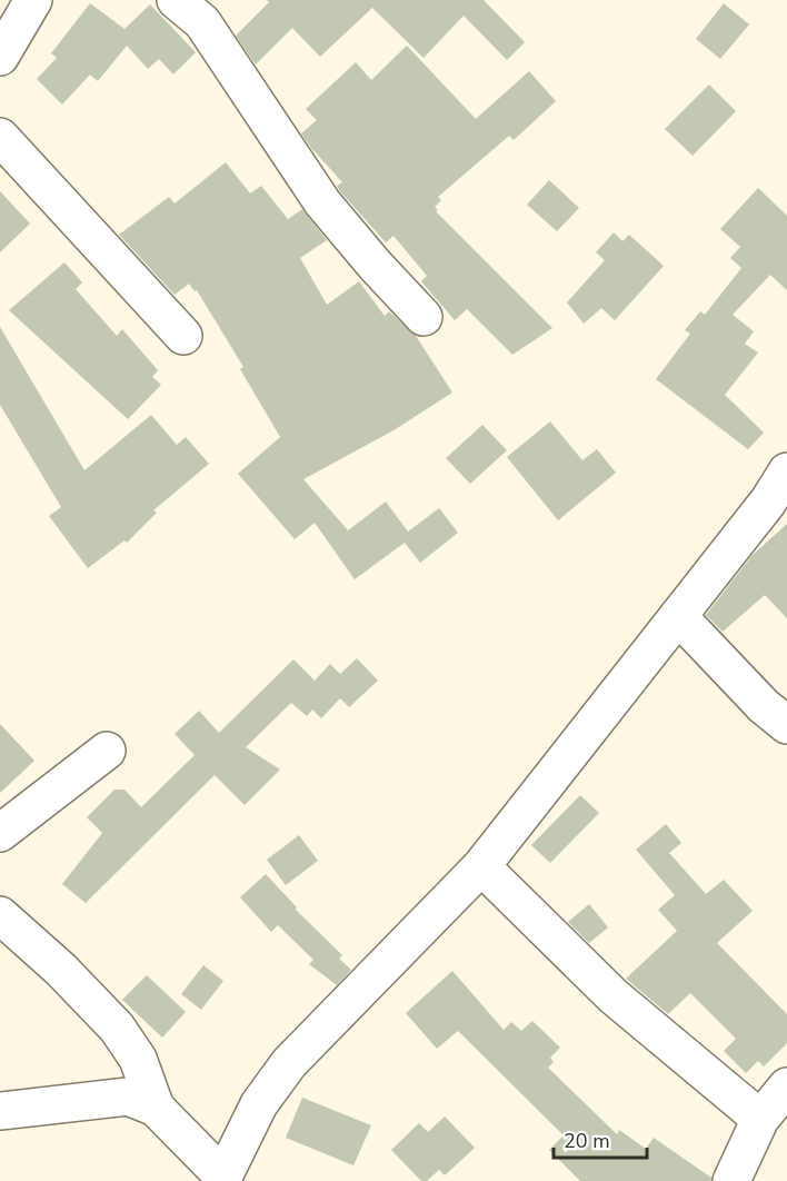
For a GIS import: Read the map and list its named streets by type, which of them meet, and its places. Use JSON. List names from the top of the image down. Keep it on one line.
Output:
{"scale_bar":"20 m"}
